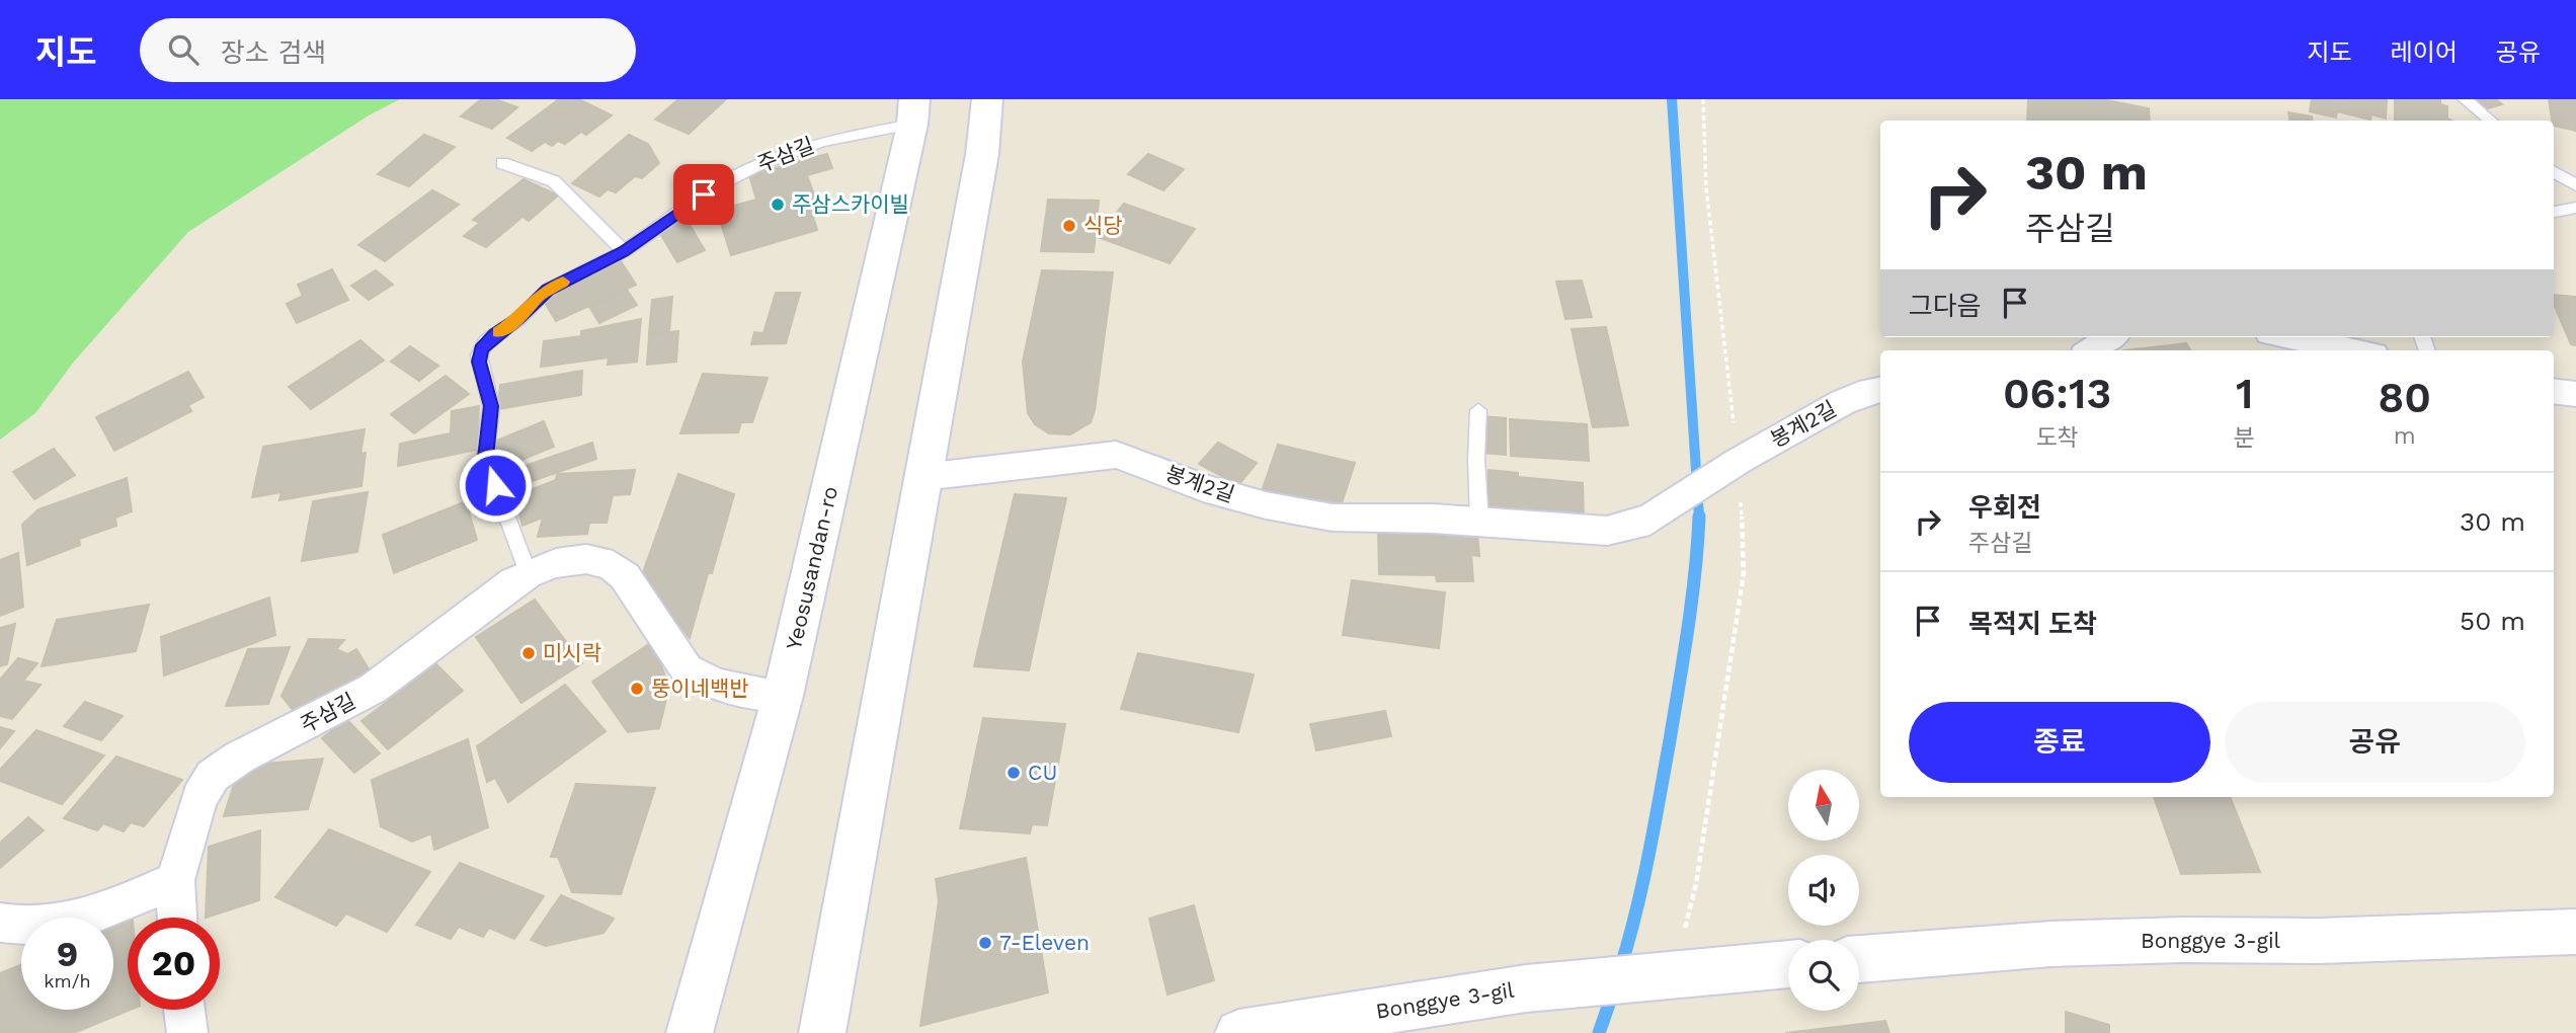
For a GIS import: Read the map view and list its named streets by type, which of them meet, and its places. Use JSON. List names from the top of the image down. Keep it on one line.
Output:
{"streets":{"street":["주삼길","봉계2길","Yeosusandan-ro","Bonggye 3-gil"]},"crossings":[["주삼길","Yeosusandan-ro"]],"places":["주삼스카이빌","식당","미시락","뚱이네백반","CU","7-Eleven"],"north":"top","page":{"header":"지도","search":"장소 검색","nav":["지도","레이어","공유"],"turn":["30 m","주삼길"],"then":"그다음","eta":["06:13","도착","1","분","80","m"],"list":[{"name":"우회전","note":"주삼길","value":"30 m"},{"name":"목적지 도착","value":"50 m"}],"buttons":["종료","공유"],"speed":"9 km/h","limit":"20"}}
